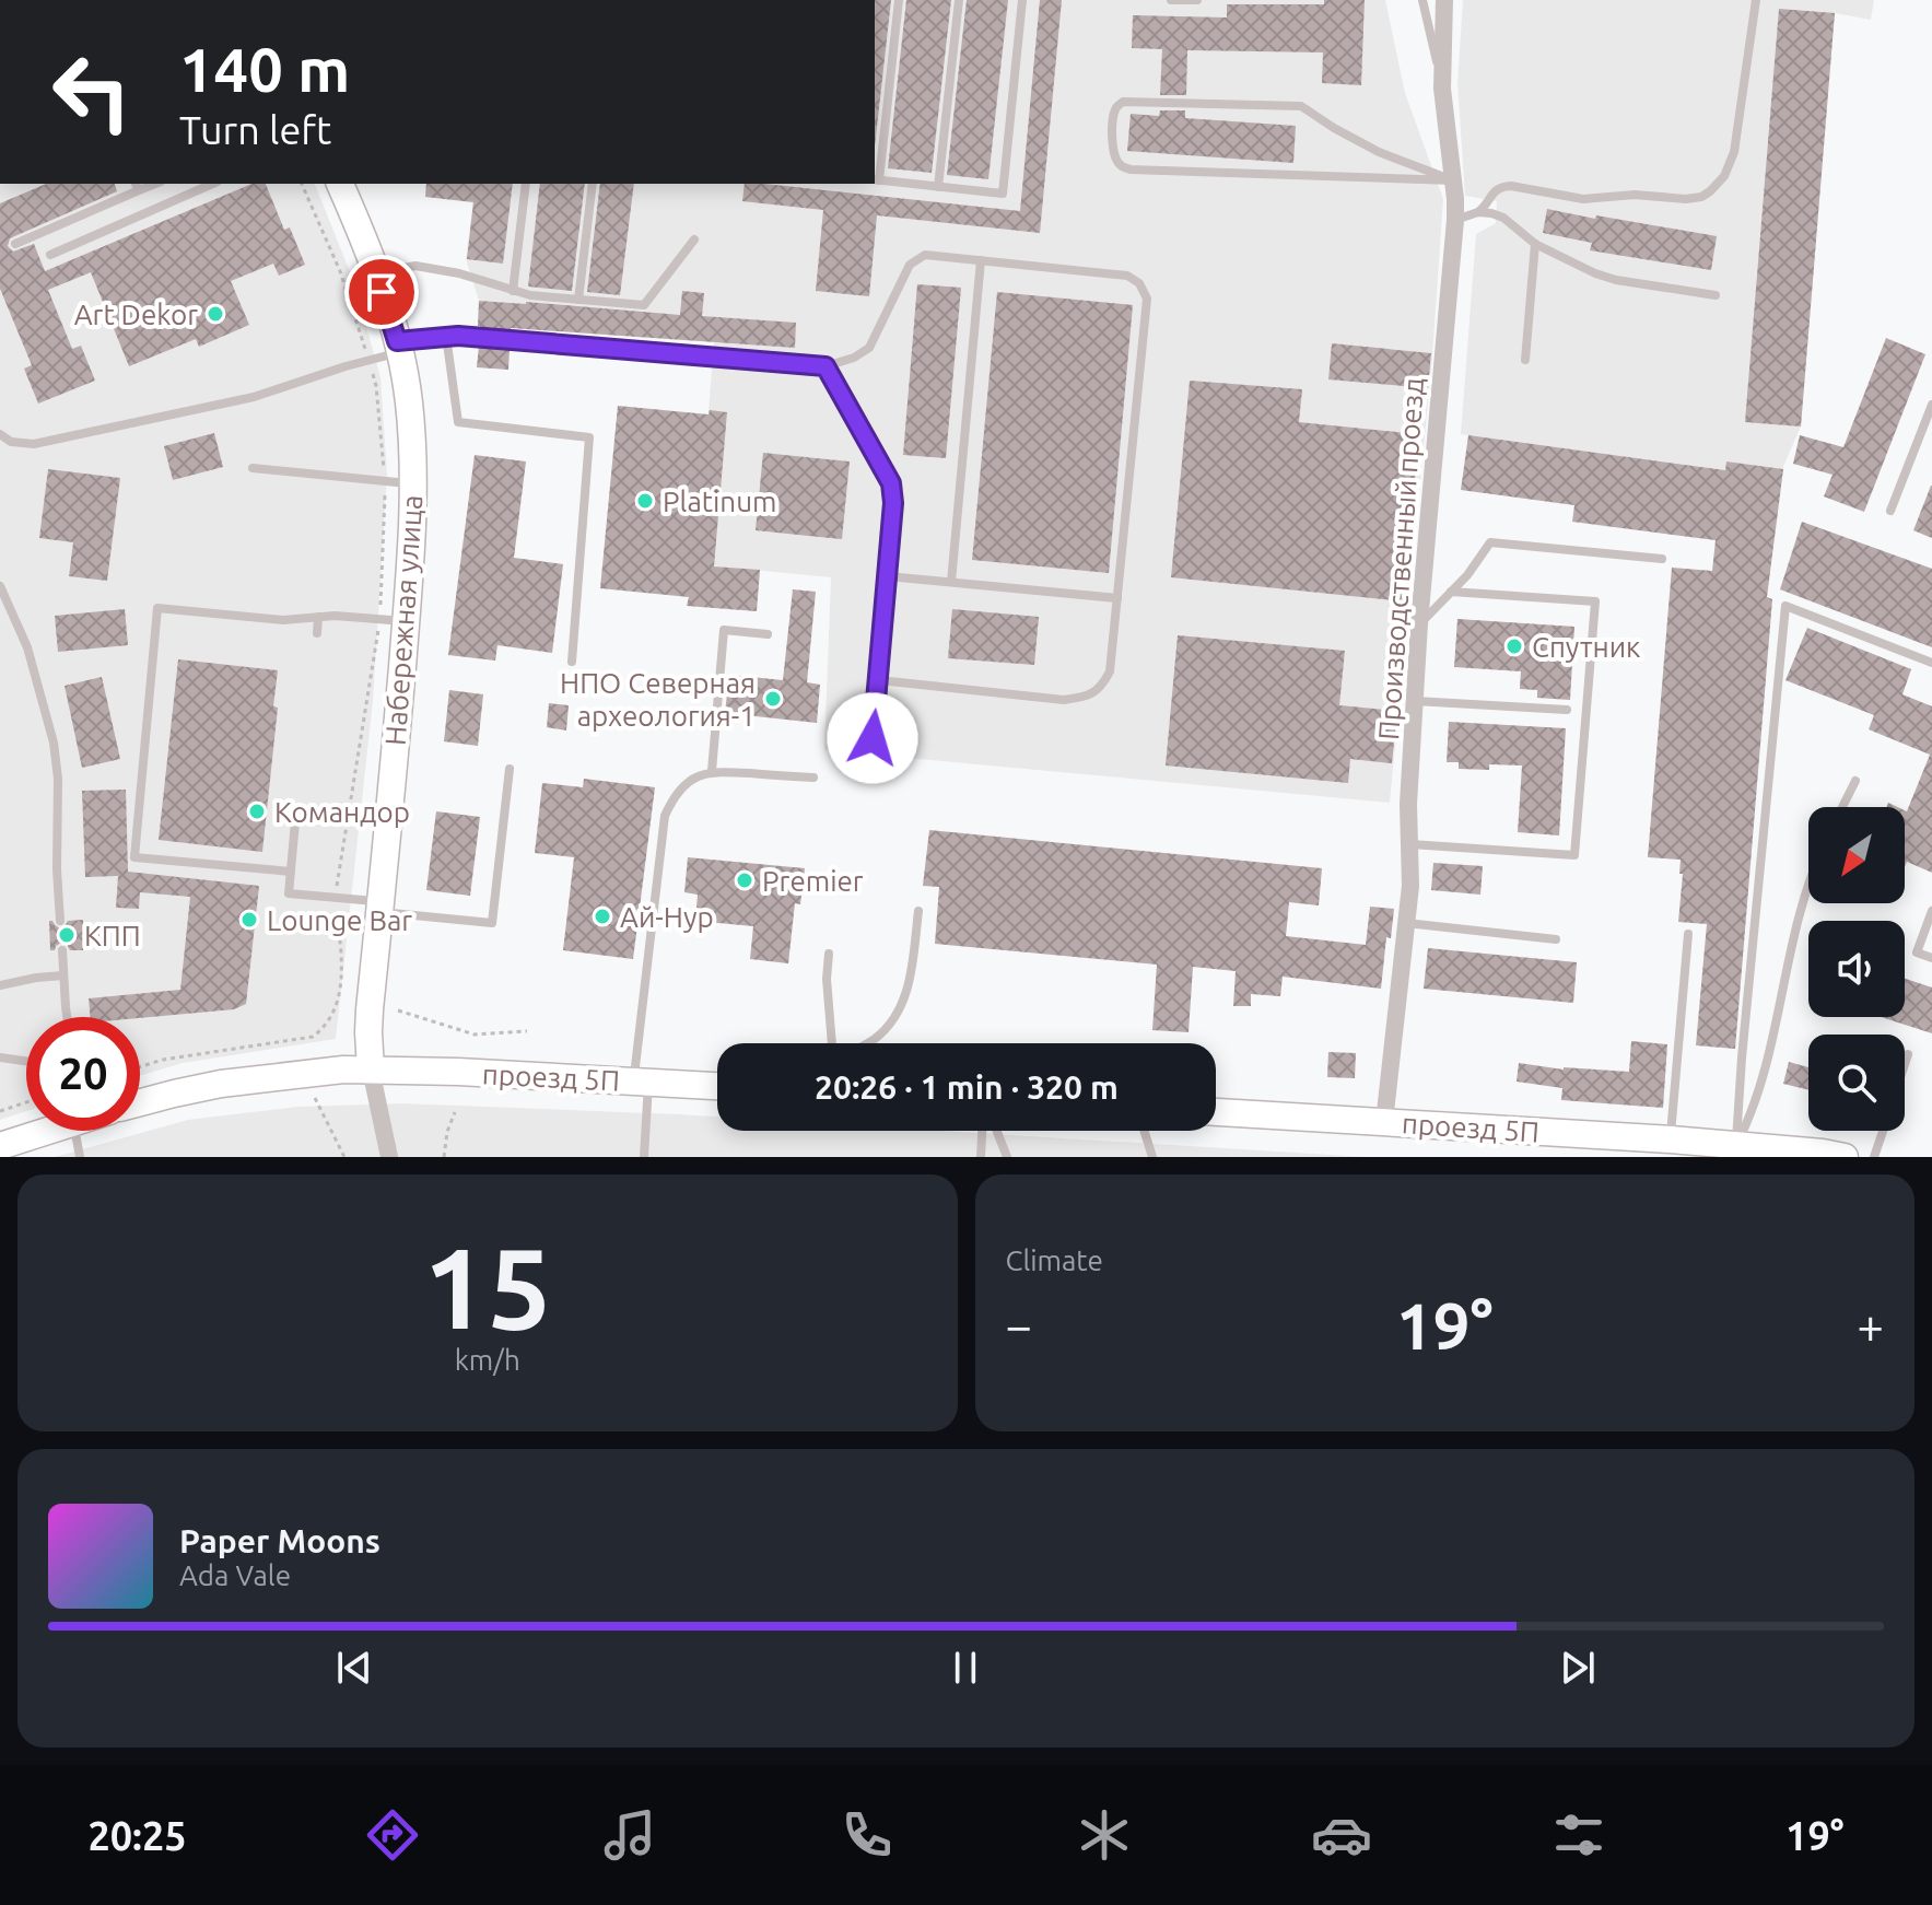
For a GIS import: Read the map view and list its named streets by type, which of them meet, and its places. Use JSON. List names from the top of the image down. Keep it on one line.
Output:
{"streets":{"street":["Производственный проезд","Набережная улица","проезд 5П"]},"crossings":[["Производственный проезд","проезд 5П"],["Набережная улица","проезд 5П"]],"places":["Art Dekor","Platinum","Спутник","НПО Северная археология-1","Командор","Premier","Ай-Нур","Lounge Bar","КПП"],"north":"bottom left","page":{"turn":["140 m","Turn left"],"limit":"20","trip":"20:26 · 1 min · 320 m","tile":[["15","km/h"],"Climate"],"heat":["−","19°","+"],"song":["Paper Moons","Ada Vale"],"tabs":["20:25","19°"]}}
